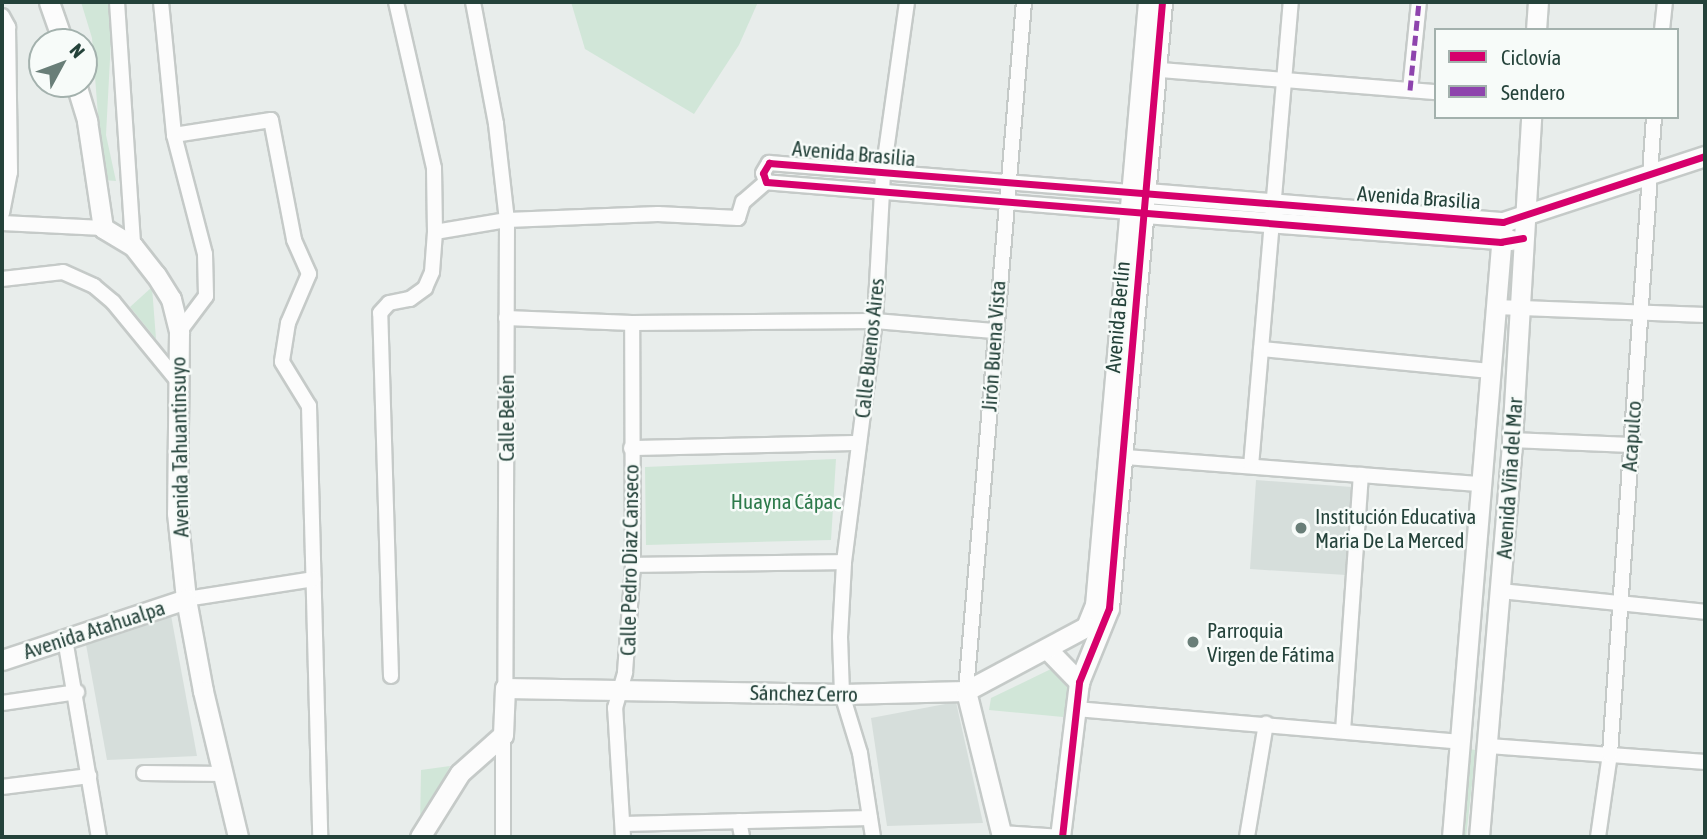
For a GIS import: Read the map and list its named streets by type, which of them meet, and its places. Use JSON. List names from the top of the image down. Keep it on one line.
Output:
{"streets":{"street":["Avenida Brasilia","Avenida Berlín","Jirón Buena Vista","Calle Buenos Aires","Calle Belén","Acapulco","Avenida Tahuantinsuyo","Avenida Viña del Mar","Calle Pedro Diaz Canseco","Avenida Atahualpa","Sánchez Cerro"]},"crossings":[["Avenida Brasilia","Avenida Berlín"],["Avenida Brasilia","Jirón Buena Vista"],["Avenida Brasilia","Calle Buenos Aires"],["Avenida Brasilia","Acapulco"],["Avenida Brasilia","Avenida Viña del Mar"],["Avenida Berlín","Sánchez Cerro"],["Jirón Buena Vista","Sánchez Cerro"],["Calle Buenos Aires","Sánchez Cerro"],["Calle Belén","Sánchez Cerro"],["Avenida Tahuantinsuyo","Avenida Atahualpa"],["Calle Pedro Diaz Canseco","Sánchez Cerro"]],"parks":["Huayna Cápac"],"places":["Institución Educativa Maria De La Merced","Parroquia Virgen de Fátima"],"legend":["Ciclovía","Sendero"],"north":"top right"}
